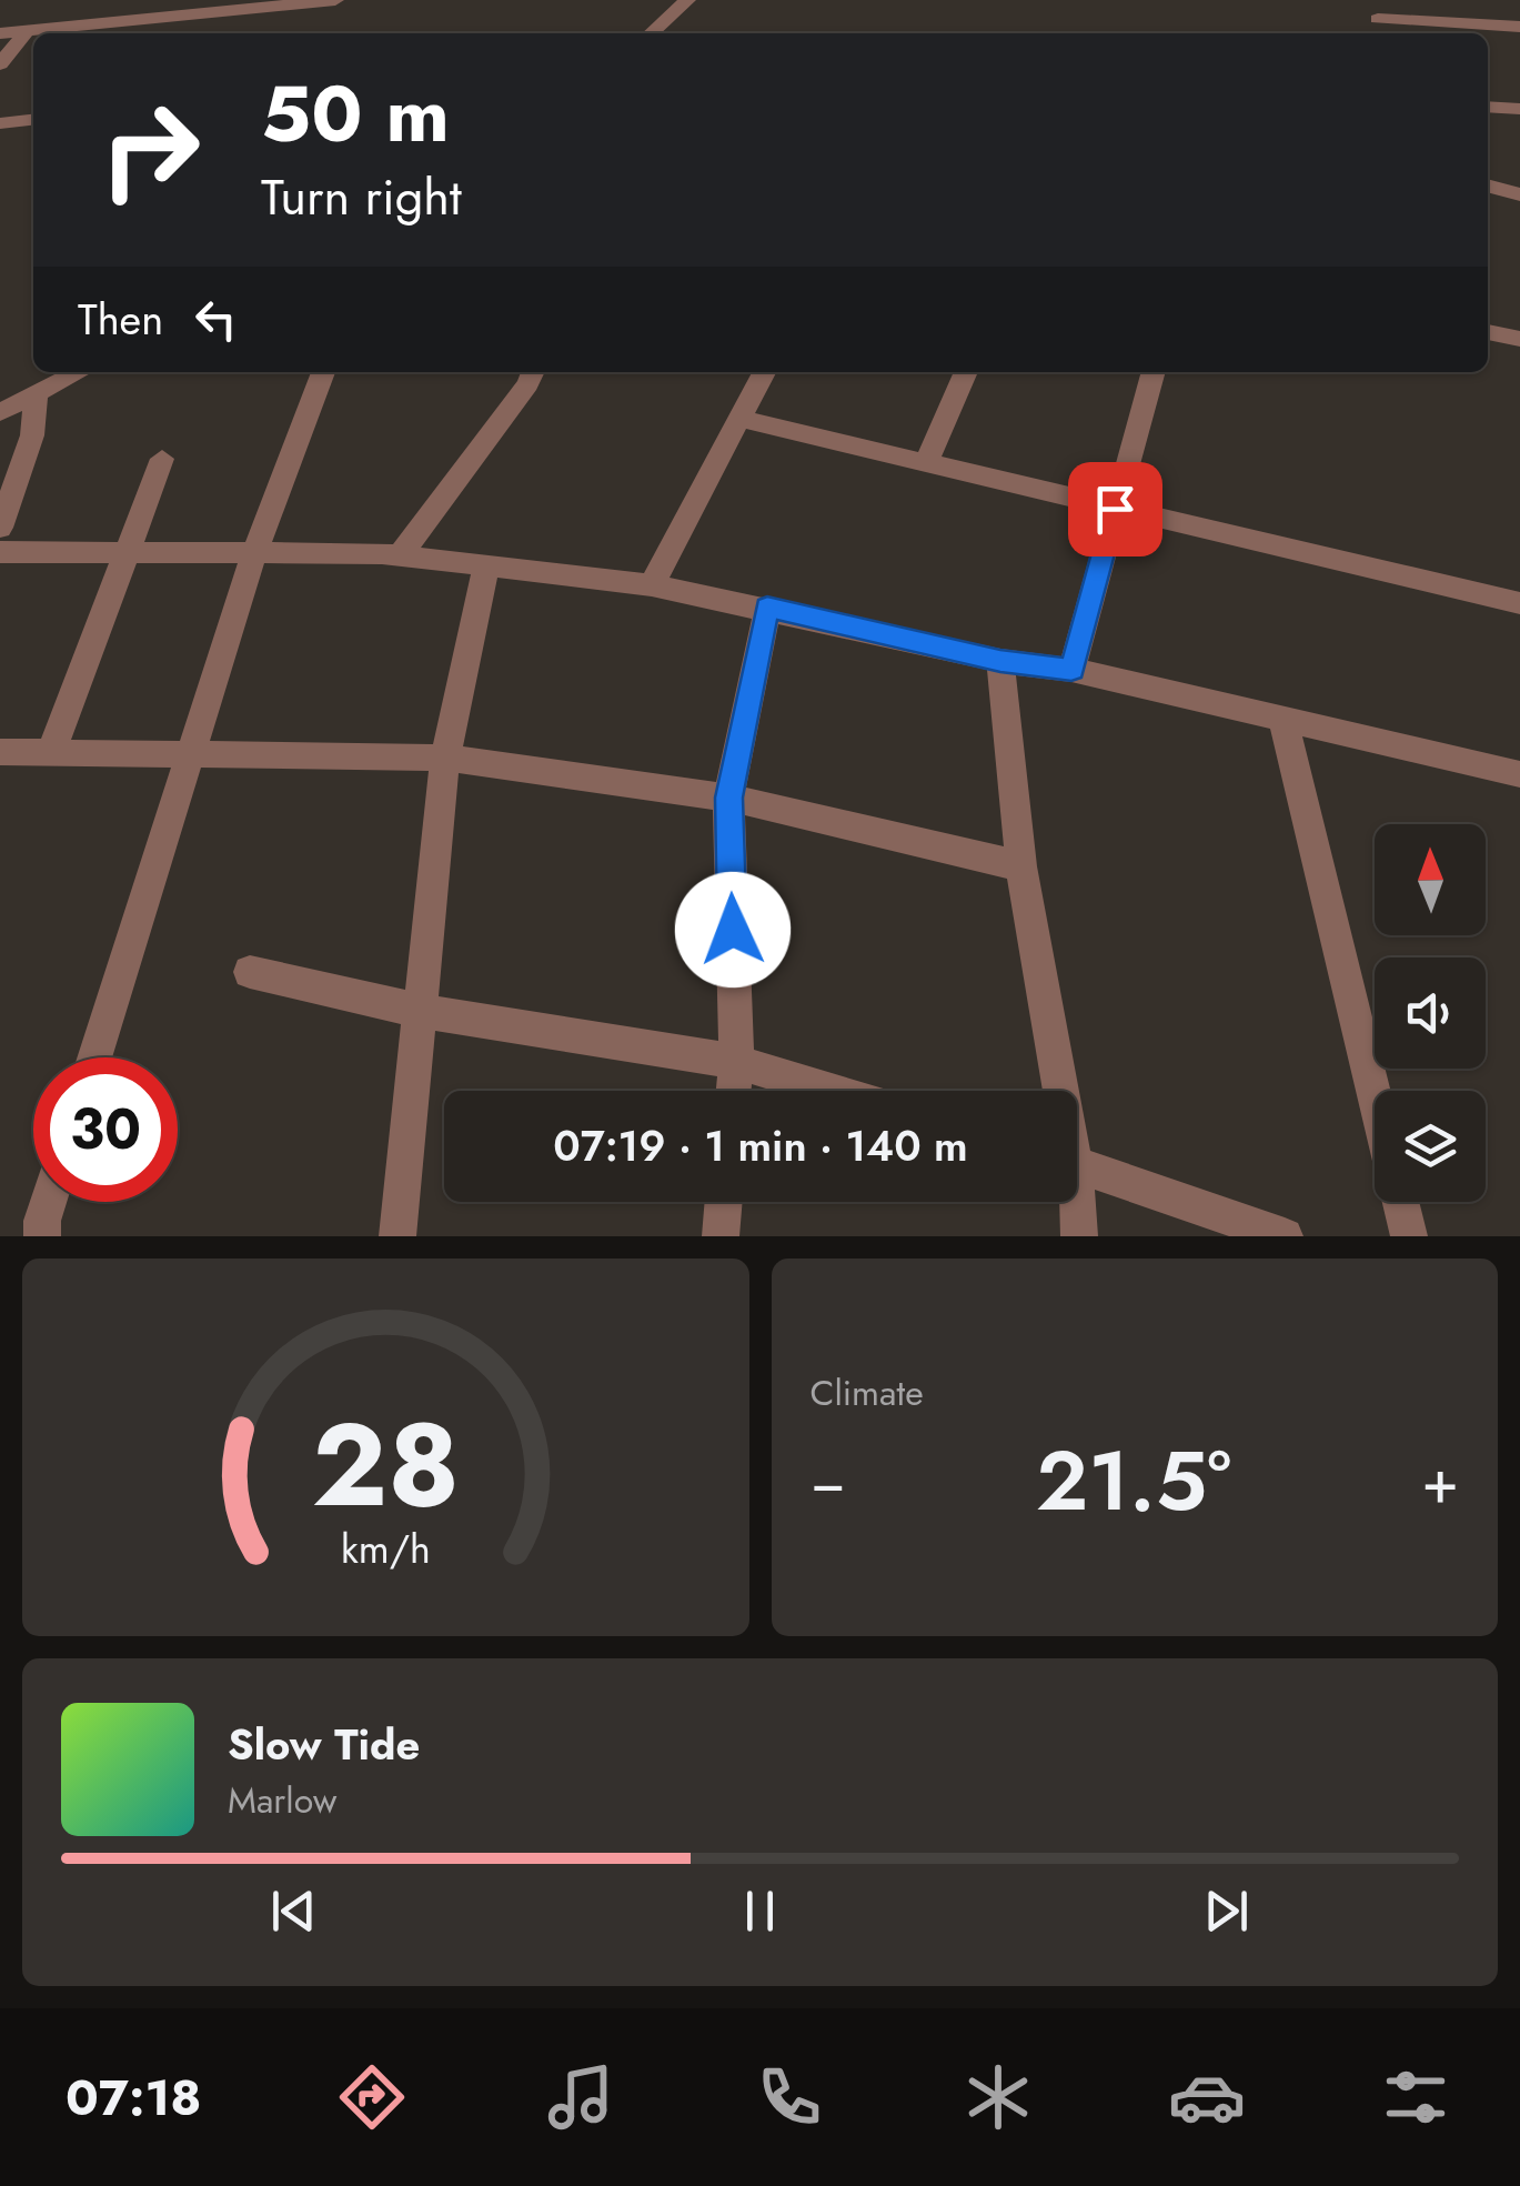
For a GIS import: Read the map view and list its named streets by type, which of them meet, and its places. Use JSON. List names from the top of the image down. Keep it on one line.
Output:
{"north":"top","page":{"turn":["50 m","Turn right"],"then":"Then","limit":"30","trip":"07:19 · 1 min · 140 m","tile":"Climate","heat":["−","21.5°","+"],"song":["Slow Tide","Marlow"],"tabs":"07:18","gauge":["28","km/h"]}}
